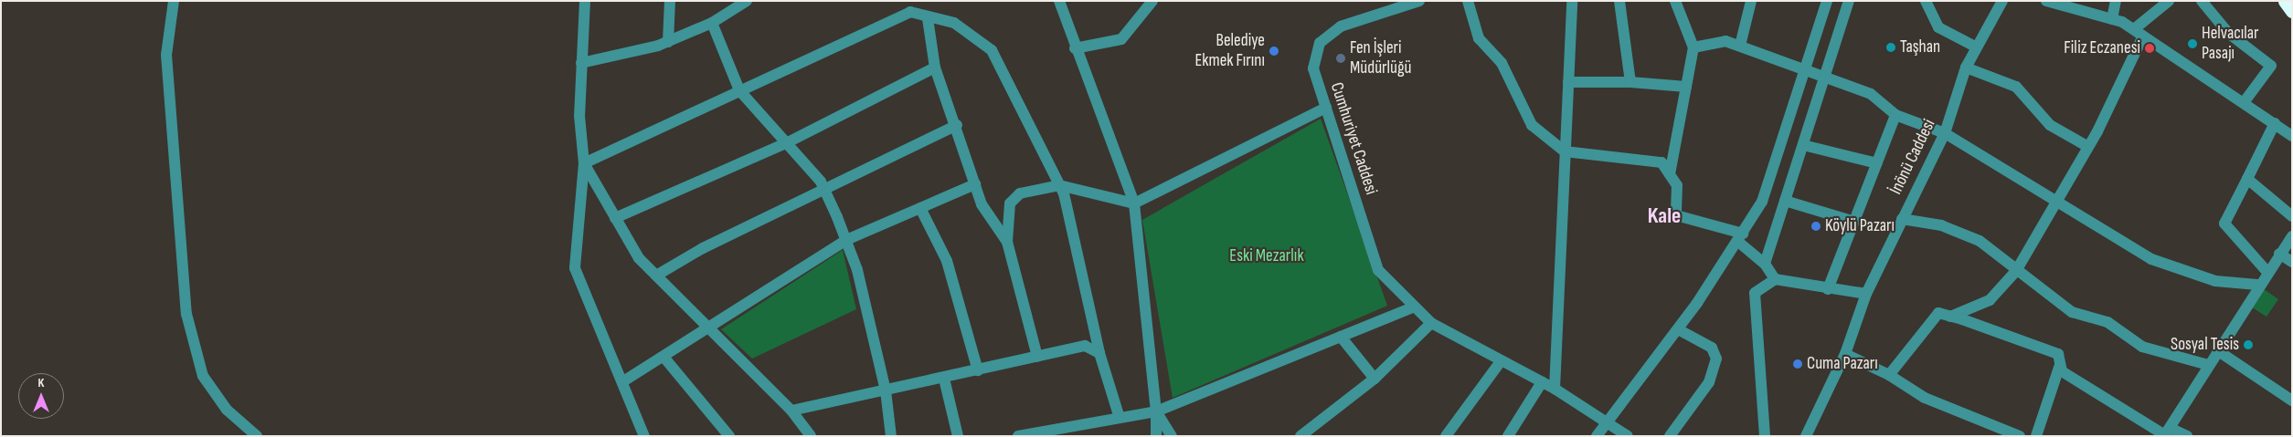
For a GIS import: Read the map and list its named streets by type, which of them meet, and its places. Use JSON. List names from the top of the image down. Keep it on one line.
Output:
{"streets":{"street":["Cumhuriyet Caddesi","İnönü Caddesi"]},"districts":["Kale"],"parks":["Eski Mezarlık"],"places":["Helvacılar Pasajı","Taşhan","Filiz Eczanesi","Belediye Ekmek Fırını","Fen İşleri Müdürlüğü","Köylü Pazarı","Sosyal Tesis","Cuma Pazarı"],"north":"top"}
